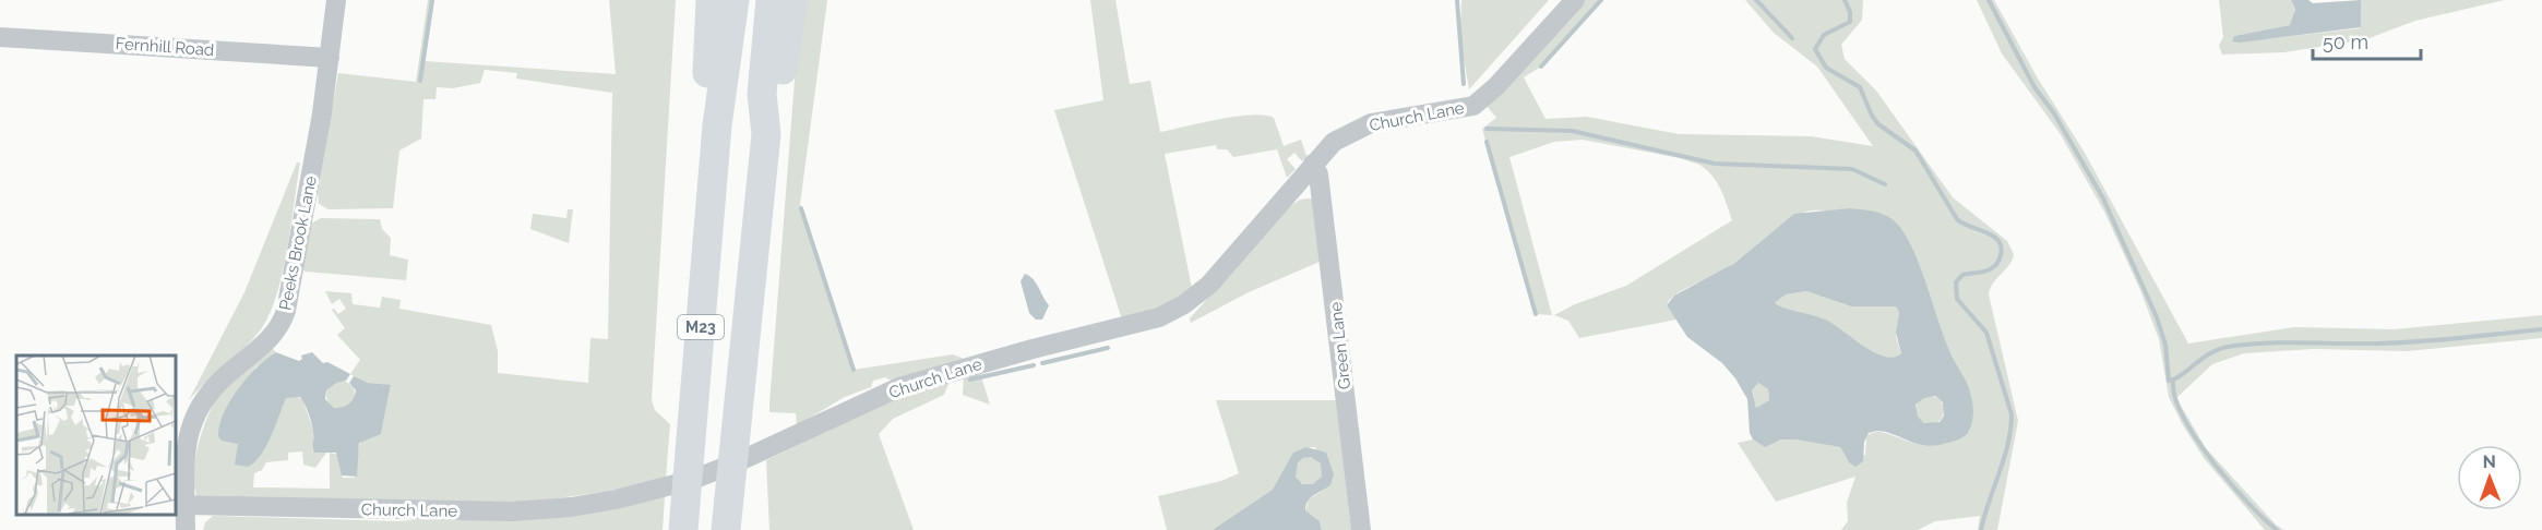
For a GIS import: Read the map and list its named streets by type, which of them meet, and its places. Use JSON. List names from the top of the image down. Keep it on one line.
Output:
{"streets":{"highway":["M23"],"street":["Fernhill Road","Church Lane","Peeks Brook Lane","Green Lane"]},"crossings":[["Fernhill Road","Peeks Brook Lane"],["Church Lane","Peeks Brook Lane"],["Church Lane","Green Lane"]],"scale_bar":"50 m","north":"top"}
